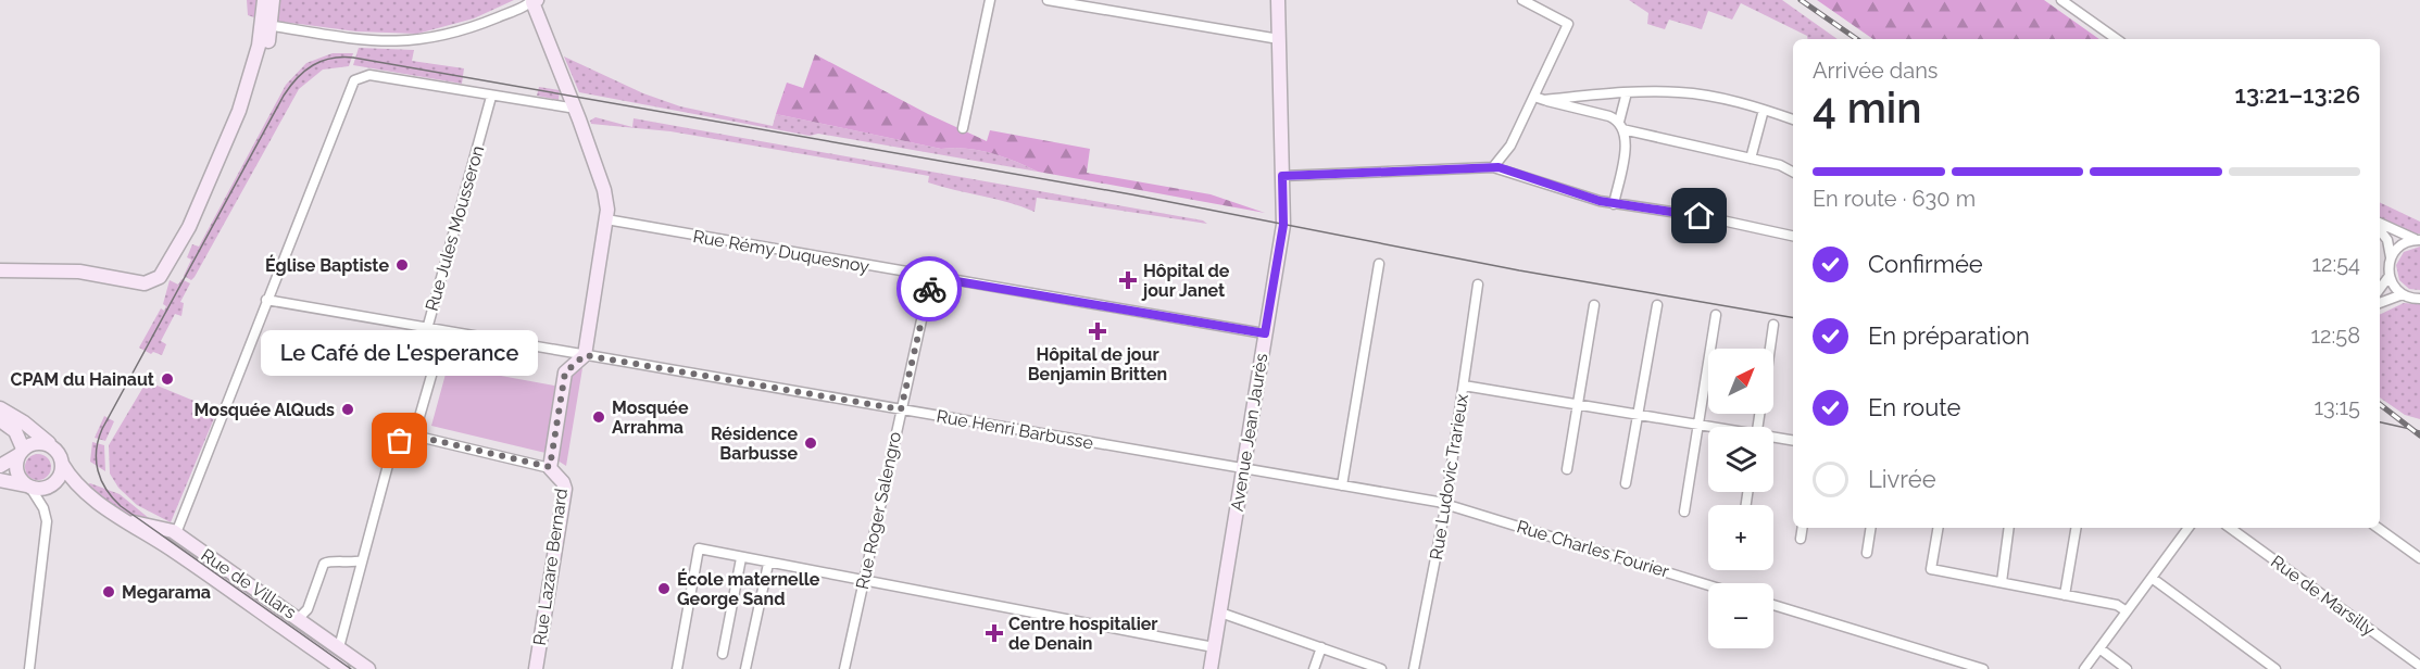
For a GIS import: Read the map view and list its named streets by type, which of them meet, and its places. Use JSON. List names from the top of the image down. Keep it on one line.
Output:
{"streets":{"street":["Rue Jules Mousseron","Rue Rémy Duquesnoy","Rue Henri Barbusse","Avenue Jean Jaurès","Rue Ludovic Trarieux","Rue Roger Salengro","Rue Charles Fourier","Rue Lazare Bernard","Rue de Villars","Rue de Marsilly"]},"crossings":[["Rue Jules Mousseron","Rue Henri Barbusse"],["Rue Rémy Duquesnoy","Avenue Jean Jaurès"],["Rue Rémy Duquesnoy","Rue Roger Salengro"],["Rue Henri Barbusse","Avenue Jean Jaurès"],["Rue Henri Barbusse","Rue Ludovic Trarieux"],["Rue Henri Barbusse","Rue Roger Salengro"],["Rue Henri Barbusse","Rue Charles Fourier"],["Rue Henri Barbusse","Rue Lazare Bernard"],["Rue Ludovic Trarieux","Rue Charles Fourier"]],"places":{"other":["Église Baptiste","CPAM du Hainaut","Mosquée AlQuds","Mosquée Arrahma","Le Café de L'esperance","Résidence Barbusse","École maternelle George Sand","Megarama"],"health":["Hôpital de jour Janet","Hôpital de jour Benjamin Britten","Centre hospitalier de Denain"]},"north":"top right","page":{"heading":["4 min","Arrivée dans","13:21–13:26"],"bar":"En route · 630 m","list":[["Confirmée","12:54"],["En préparation","12:58"],["En route","13:15"],"Livrée"],"bubble":"Le Café de L'esperance","map_buttons":["+","−"]}}
